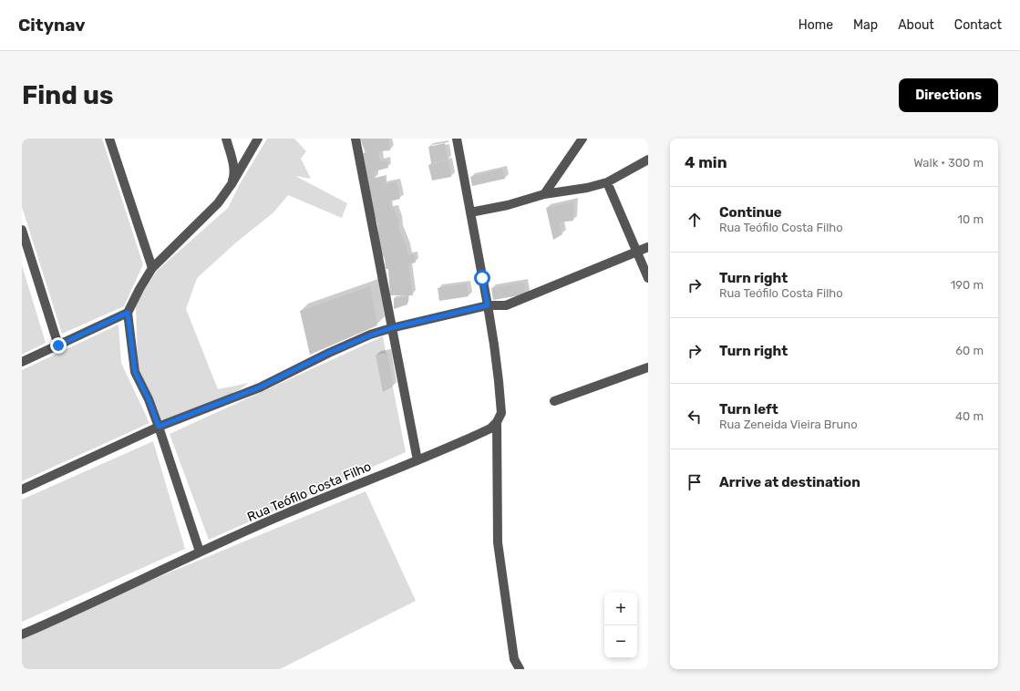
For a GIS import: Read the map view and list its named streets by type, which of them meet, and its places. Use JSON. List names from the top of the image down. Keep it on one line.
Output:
{"streets":{"street":["Rua Teófilo Costa Filho"]},"page":{"header":"Citynav","nav":["Home","Map","About","Contact"],"buttons":"Directions","title":"Find us","heading":["4 min","Walk · 300 m"],"list":[["Continue","Rua Teófilo Costa Filho","10 m"],["Turn right","Rua Teófilo Costa Filho","190 m"],["Turn right","60 m"],["Turn left","Rua Zeneida Vieira Bruno","40 m"],"Arrive at destination"],"map_buttons":["+","−"]}}
